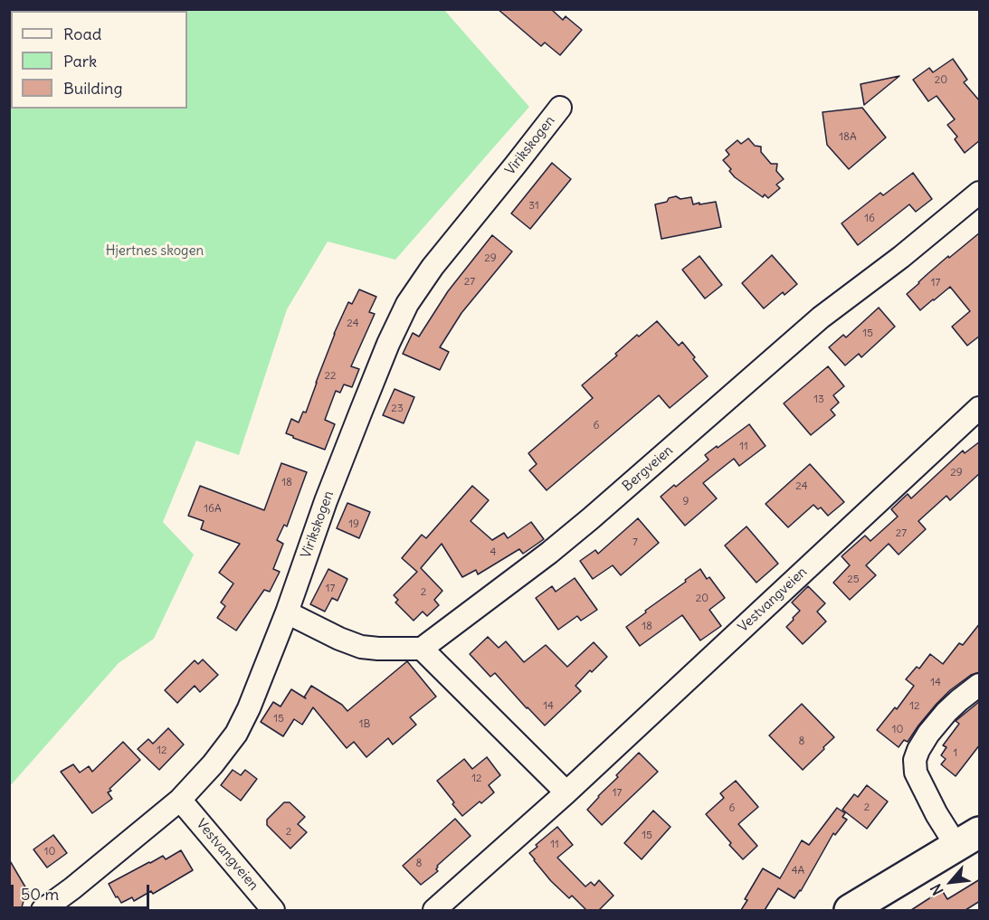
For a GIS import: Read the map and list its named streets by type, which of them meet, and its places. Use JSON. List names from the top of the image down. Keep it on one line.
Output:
{"streets":{"street":["Virikskogen","Bergveien","Vestvangveien"]},"crossings":[["Virikskogen","Vestvangveien"]],"parks":["Hjertnes skogen"],"house_numbers":["20","18A","31","16","29","27","17","24","15","22","13","23","6","11","29","18","24","9","16A","19","27","7","4","25","17","2","20","18","14","14","12","15","1B","10","8","12","1","12","17","2","6","2","15","11","10","8","4A"],"legend":["Road","Park","Building"],"scale_bar":"50 m","north":"bottom left"}
